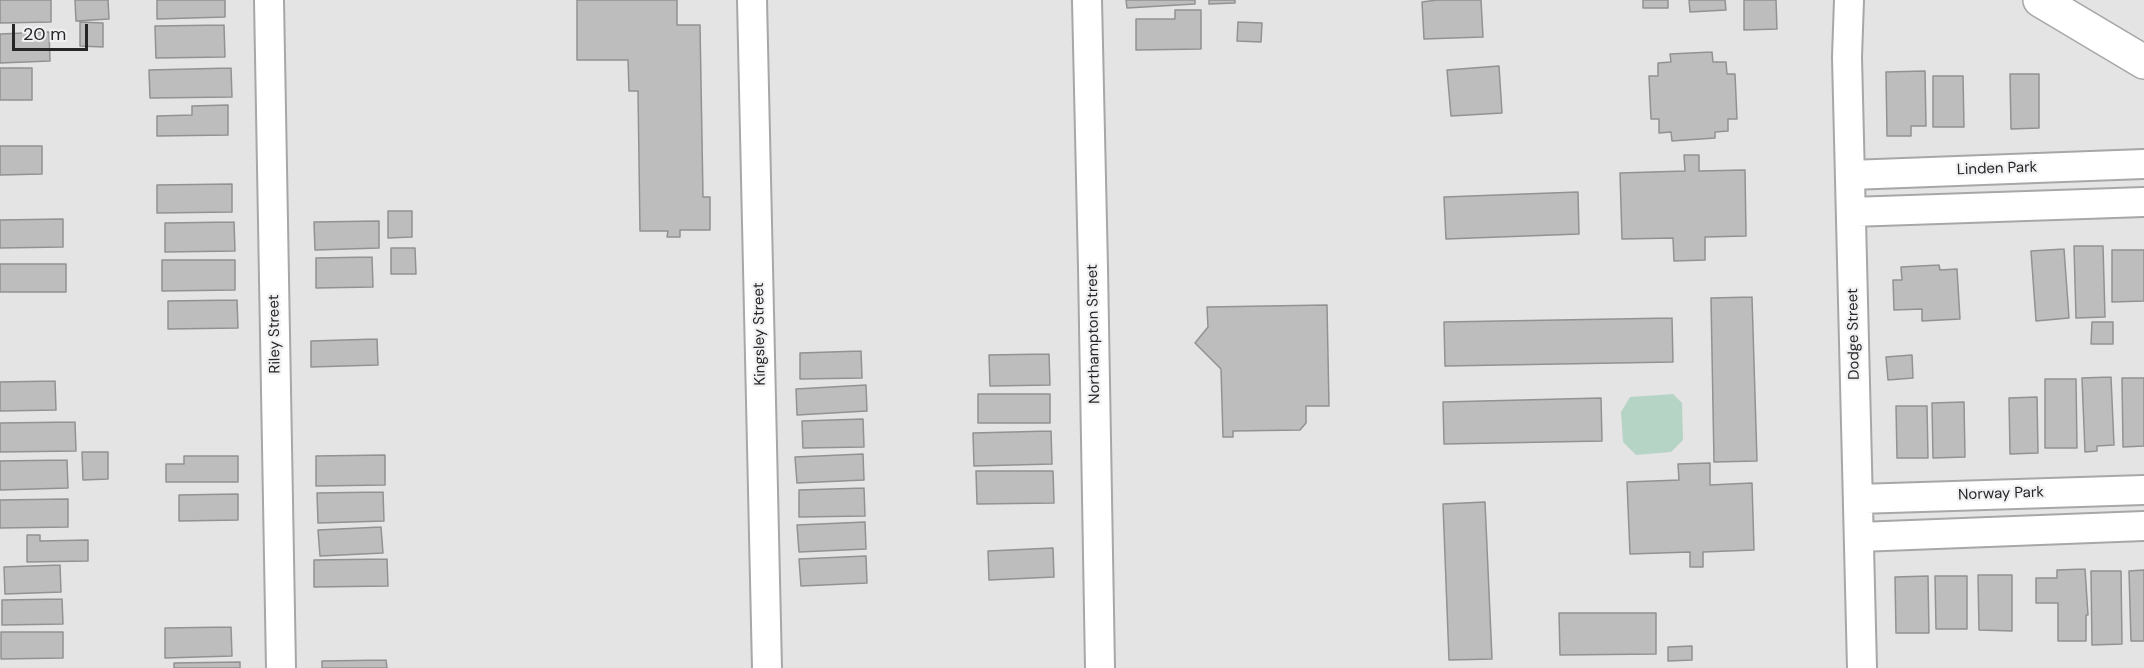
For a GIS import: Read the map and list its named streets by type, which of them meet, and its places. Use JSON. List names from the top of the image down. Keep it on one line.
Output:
{"streets":{"street":["Linden Park","Riley Street","Kingsley Street","Northampton Street","Dodge Street","Norway Park"]},"crossings":[["Linden Park","Dodge Street"],["Dodge Street","Norway Park"]],"scale_bar":"20 m"}
